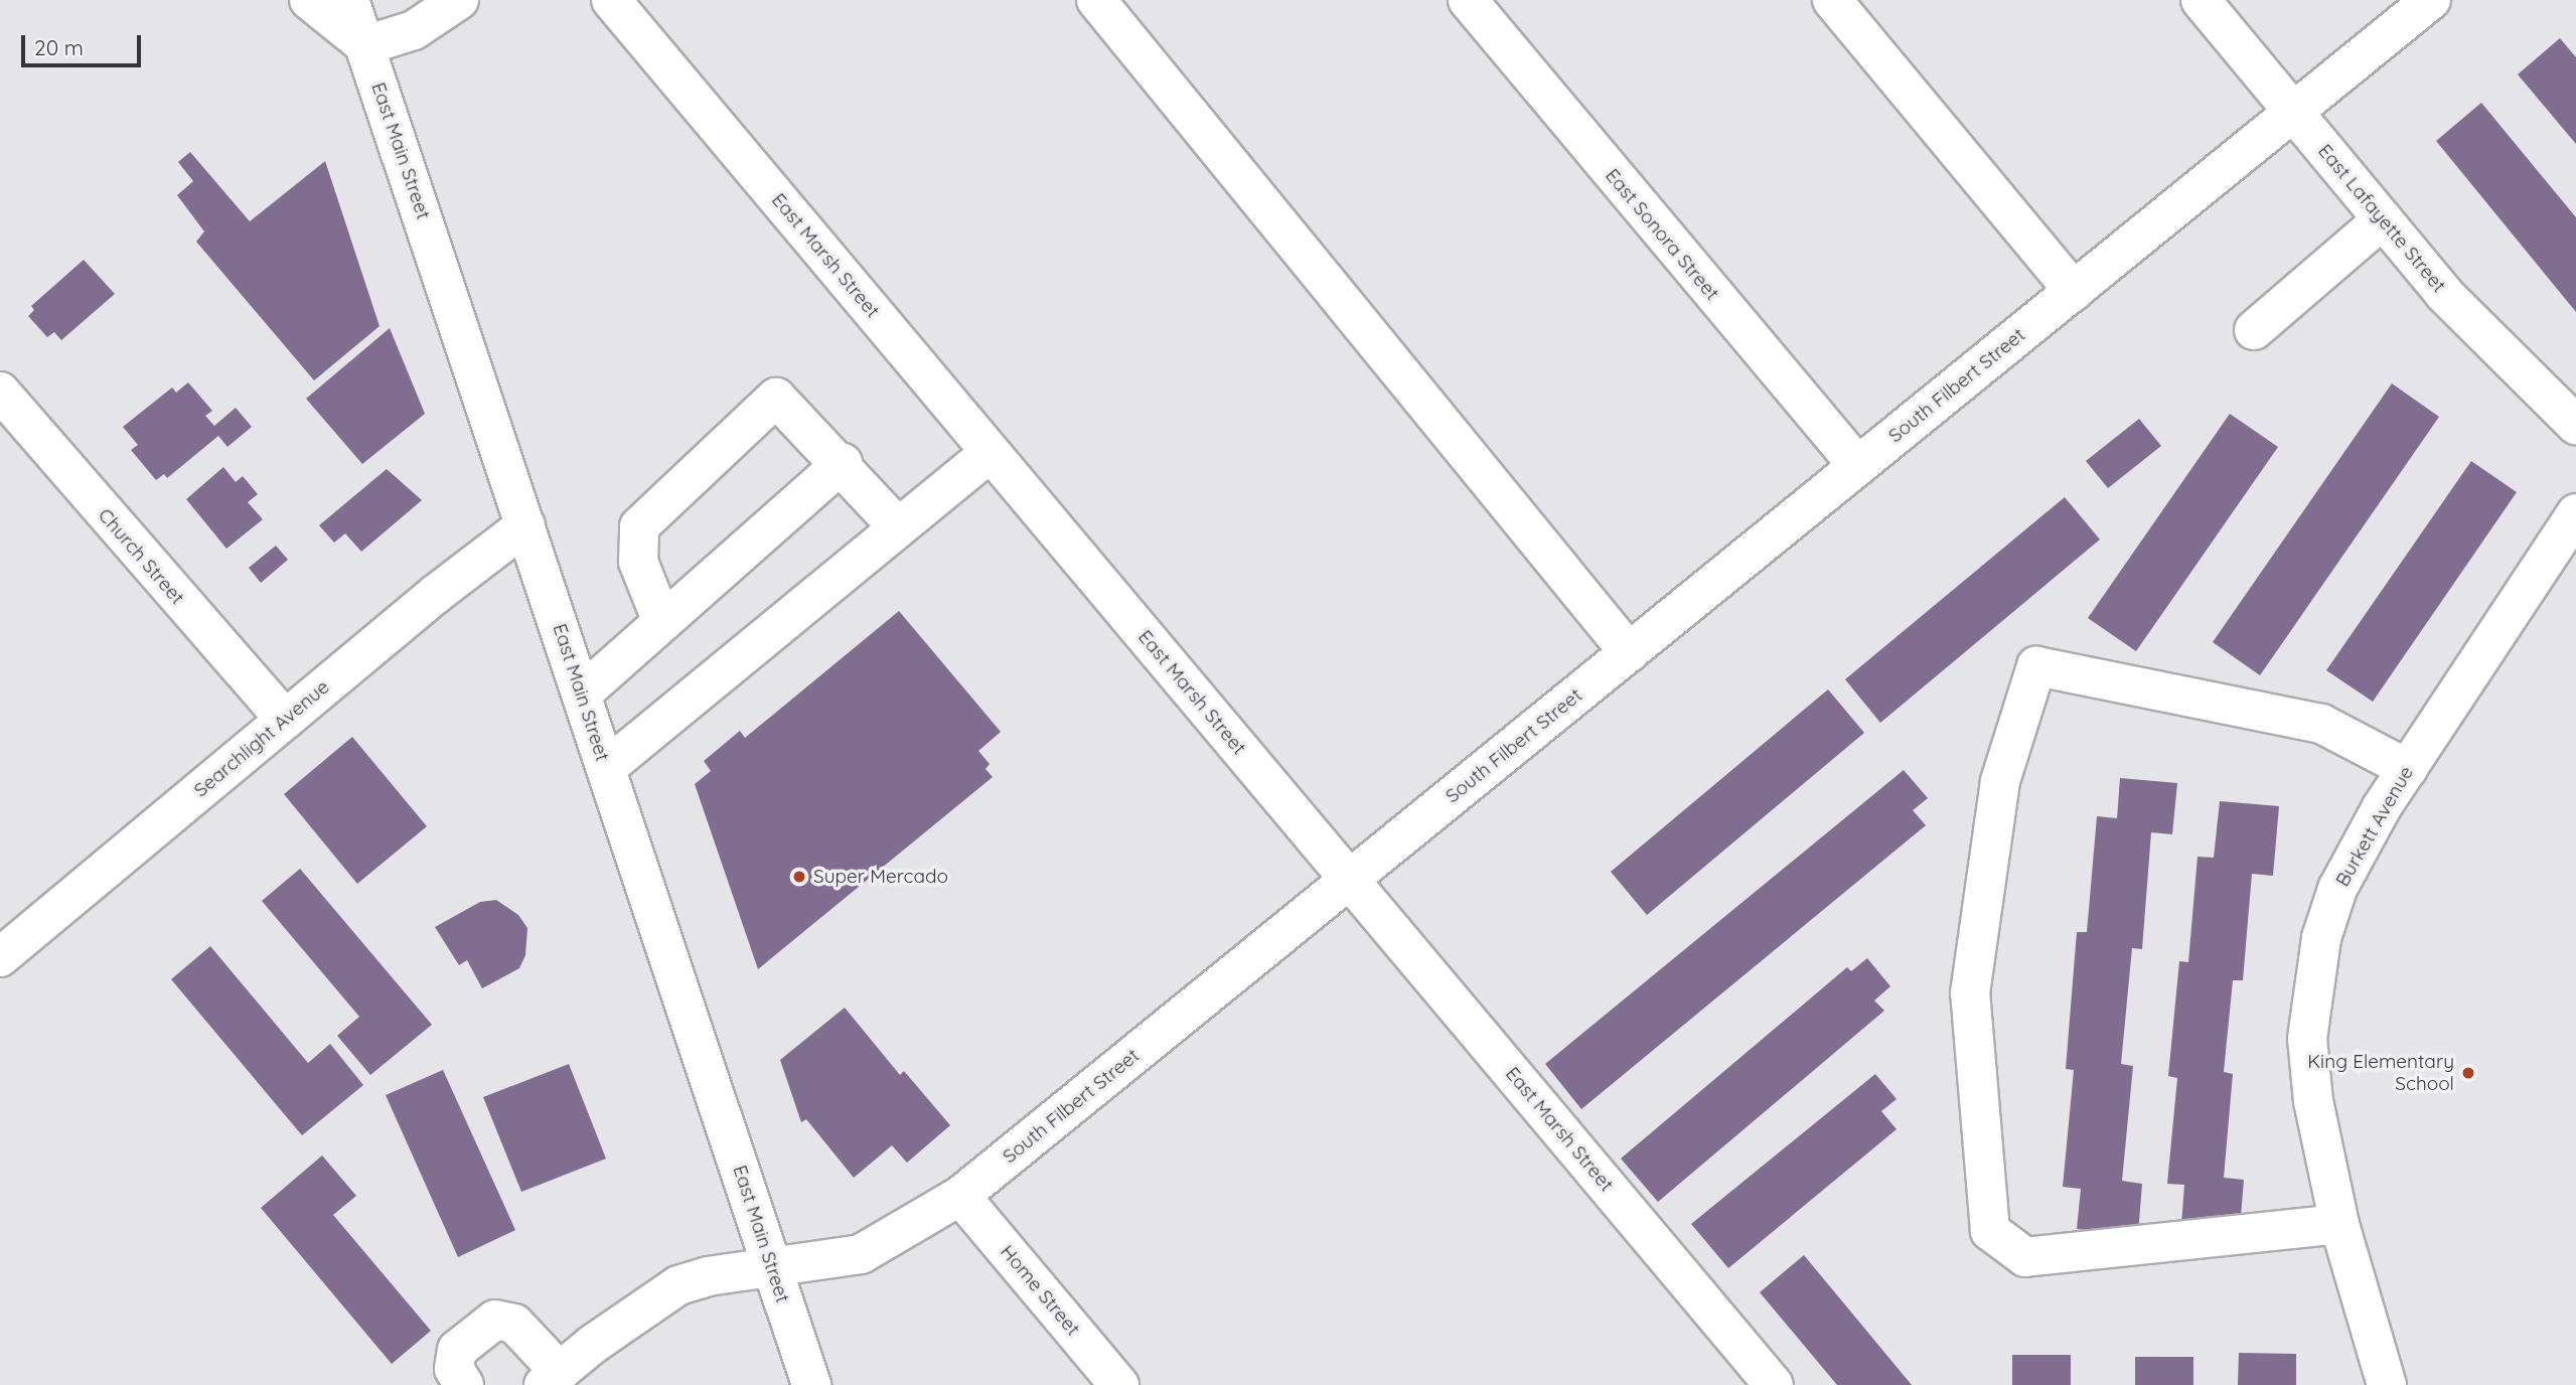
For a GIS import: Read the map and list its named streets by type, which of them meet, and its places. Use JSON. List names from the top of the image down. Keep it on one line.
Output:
{"streets":{"street":["East Main Street","East Lafayette Street","East Sonora Street","East Marsh Street","South Filbert Street","Church Street","Searchlight Avenue","Burkett Avenue","Home Street"]},"crossings":[["East Main Street","South Filbert Street"],["East Main Street","Searchlight Avenue"],["East Lafayette Street","South Filbert Street"],["East Sonora Street","South Filbert Street"],["East Marsh Street","South Filbert Street"],["South Filbert Street","Home Street"],["Church Street","Searchlight Avenue"]],"places":["Super Mercado","King Elementary School"],"scale_bar":"20 m"}
